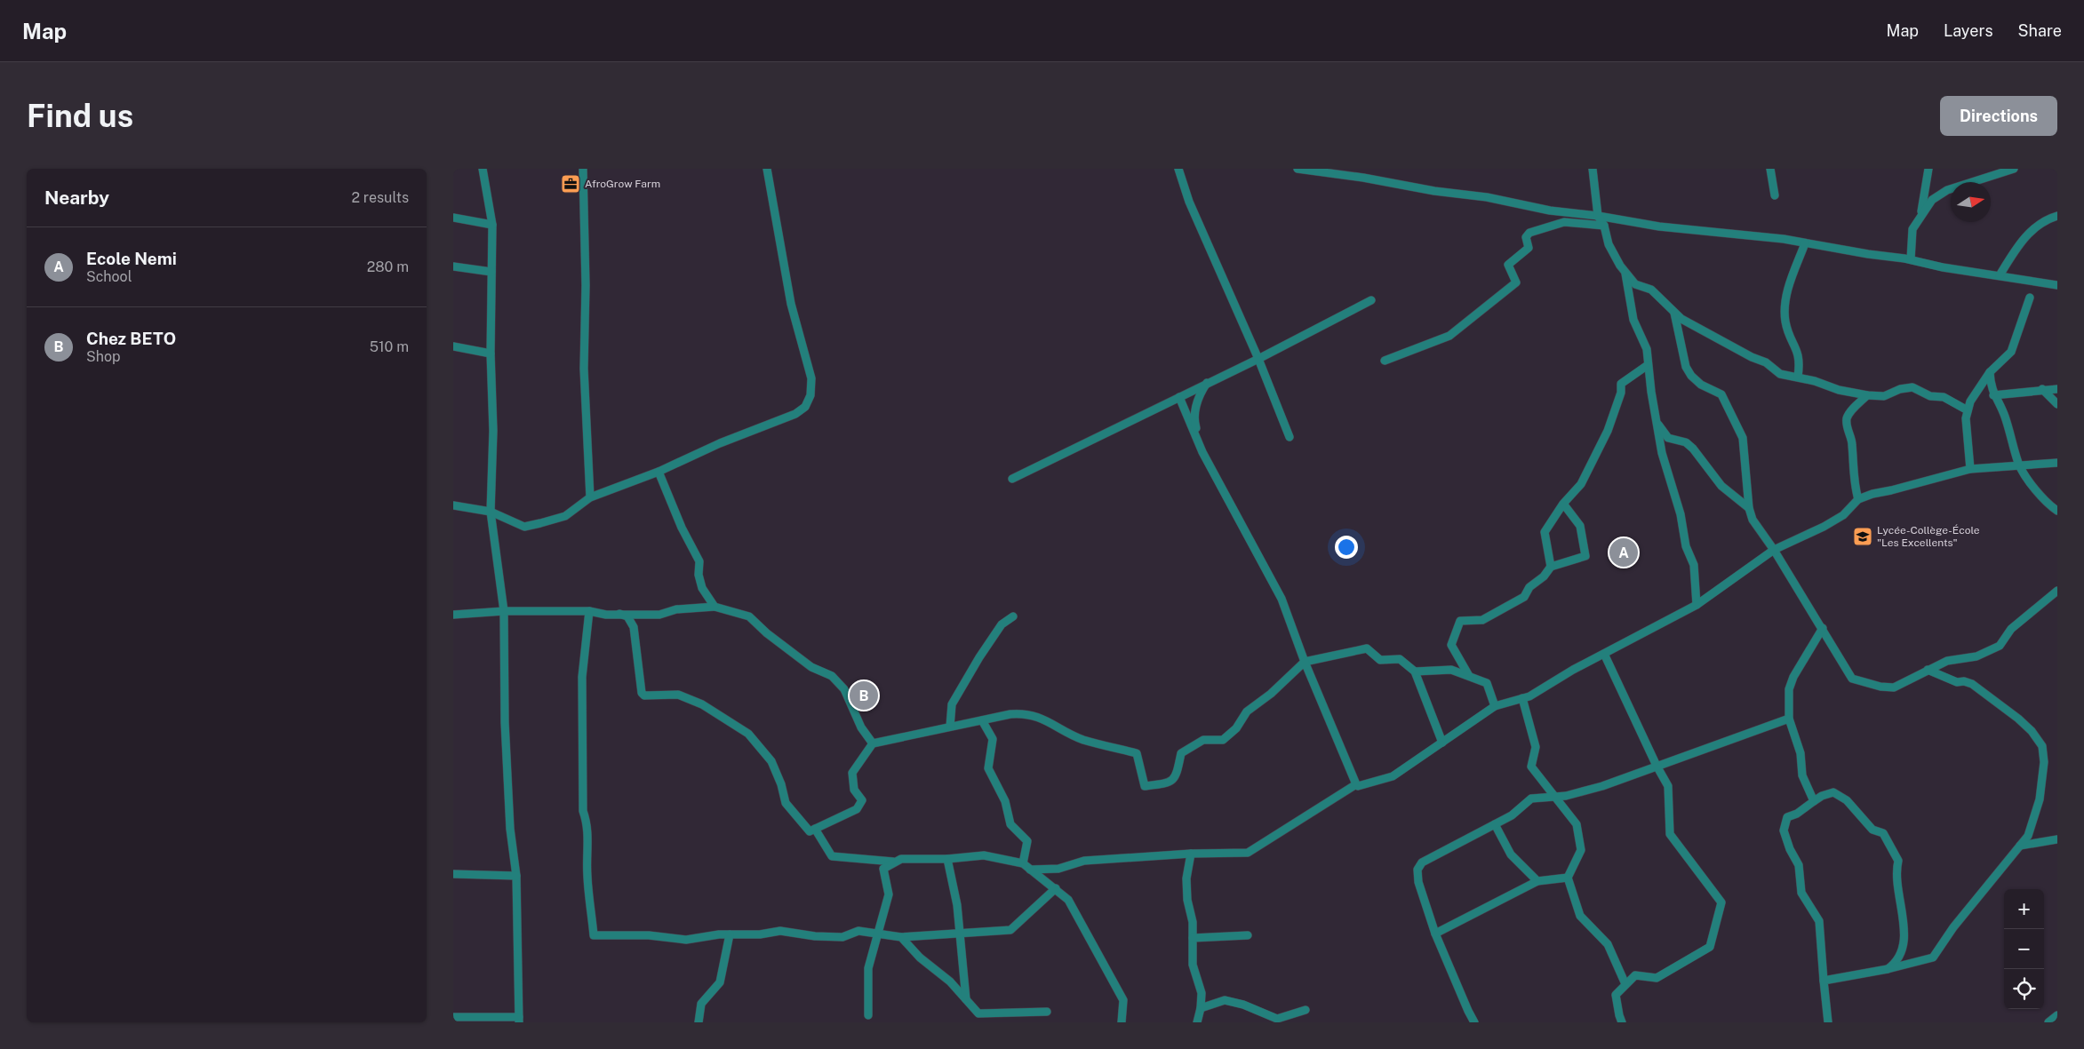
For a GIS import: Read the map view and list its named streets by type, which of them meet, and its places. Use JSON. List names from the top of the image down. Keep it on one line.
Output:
{"places":{"office":["AfroGrow Farm"],"school or university":["Lycée-Collège-École \"Les Excellents\""]},"north":"right","page":{"header":"Map","nav":["Map","Layers","Share"],"buttons":"Directions","title":"Find us","heading":["Nearby","2 results"],"list":[{"mark":"A","name":"Ecole Nemi","note":"School","value":"280 m"},{"mark":"B","name":"Chez BETO","note":"Shop","value":"510 m"}],"pins":["A","B"],"map_buttons":["+","−"]}}
